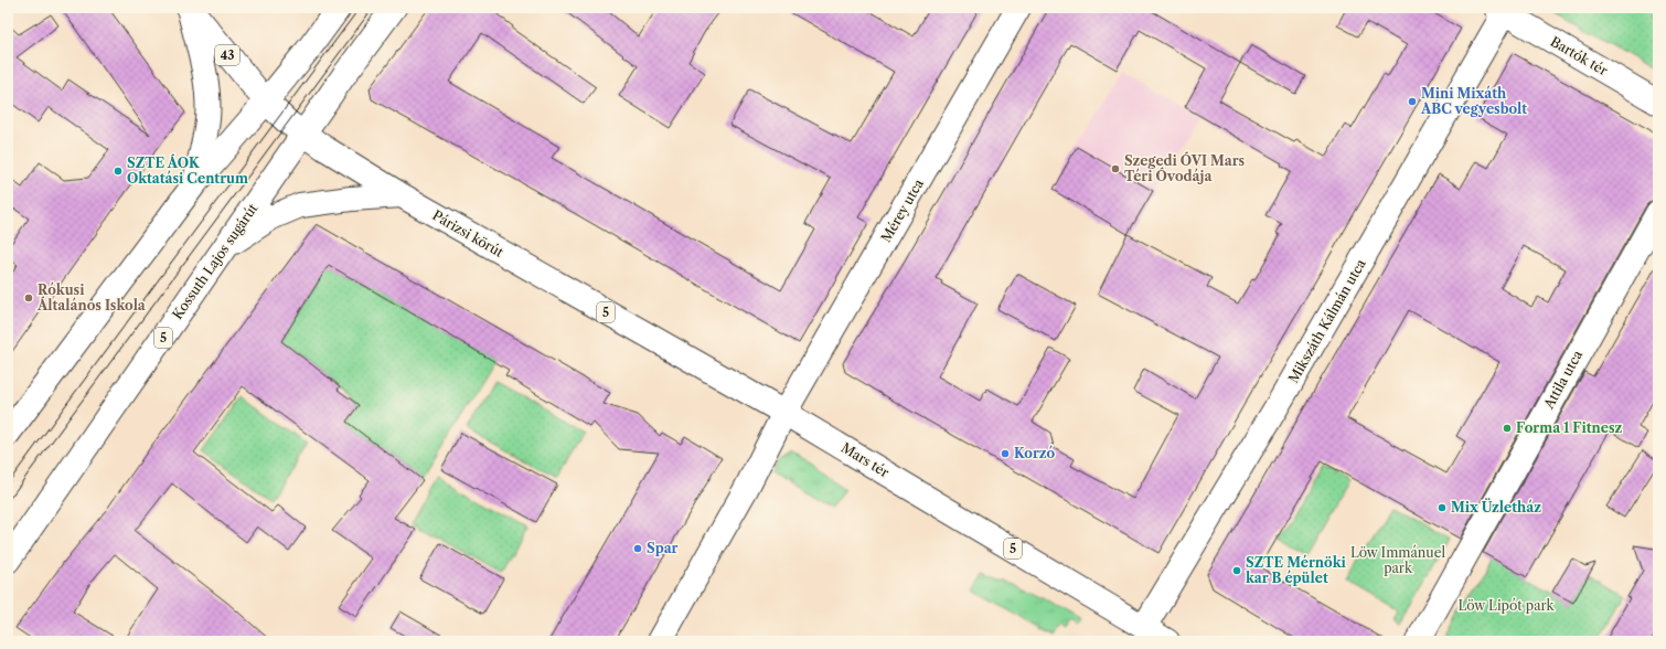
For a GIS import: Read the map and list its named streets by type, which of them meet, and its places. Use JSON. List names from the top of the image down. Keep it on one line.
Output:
{"streets":{"main road":["43","Bartók tér","Mérey utca","Párizsi körút","Kossuth Lajos sugárút","5","Mikszáth Kálmán utca","Attila utca","Mars tér"]},"crossings":[["Bartók tér","Mikszáth Kálmán utca"],["Mérey utca","Párizsi körút"],["Mérey utca","Mars tér"],["Párizsi körút","Kossuth Lajos sugárút"],["Párizsi körút","5"],["Párizsi körút","Mars tér"],["Kossuth Lajos sugárút","5"],["Mikszáth Kálmán utca","Mars tér"]],"parks":["Löw Immánuel park","Löw Lipót park"],"places":["Mini Mixáth ABC vegyesbolt","Szegedi ÓVI Mars Téri Óvodája","SZTE ÁOK Oktatási Centrum","Rókusi Általános Iskola","Forma 1 Fitnesz","Korzó","Mix Üzletház","Spar","SZTE Mérnöki kar B épület"]}
